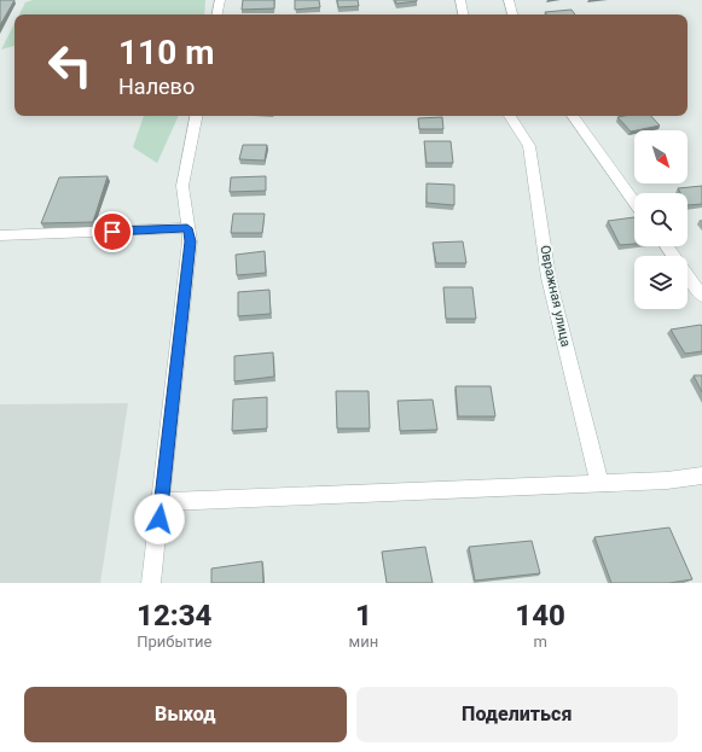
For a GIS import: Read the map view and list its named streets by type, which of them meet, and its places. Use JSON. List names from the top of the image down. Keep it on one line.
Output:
{"streets":{"street":["Овражная улица"]},"north":"bottom right","page":{"turn":["110 m","Налево"],"eta":["12:34","Прибытие","1","мин","140","m"],"buttons":["Выход","Поделиться"]}}
